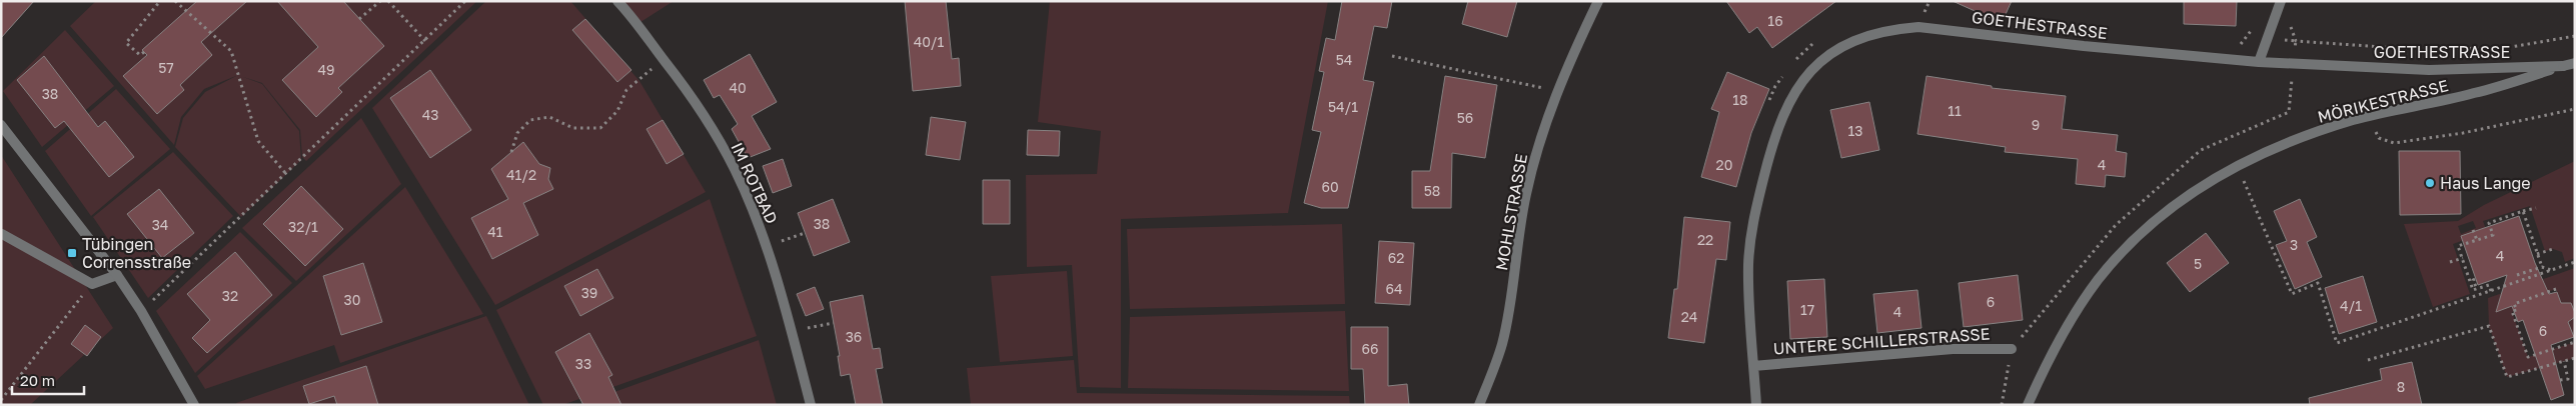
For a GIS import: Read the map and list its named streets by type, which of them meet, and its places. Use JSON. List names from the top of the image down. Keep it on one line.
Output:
{"streets":{"street":["GOETHESTRASSE","MÖRIKESTRASSE","IM ROTBAD","MOHLSTRASSE","UNTERE SCHILLERSTRASSE"]},"crossings":[["GOETHESTRASSE","MÖRIKESTRASSE"],["GOETHESTRASSE","UNTERE SCHILLERSTRASSE"]],"places":{"other":["Haus Lange"],"transit":["Tübingen Corrensstraße"]},"house_numbers":["16","40/1","54","57","49","40","38","18","54/1","11","43","56","9","13","20","4","41/2","60","58","38","34","32/1","41","22","3","4","62","5","64","39","32","30","6","4/1","17","4","24","6","36","66","33","8"],"scale_bar":"20 m"}
